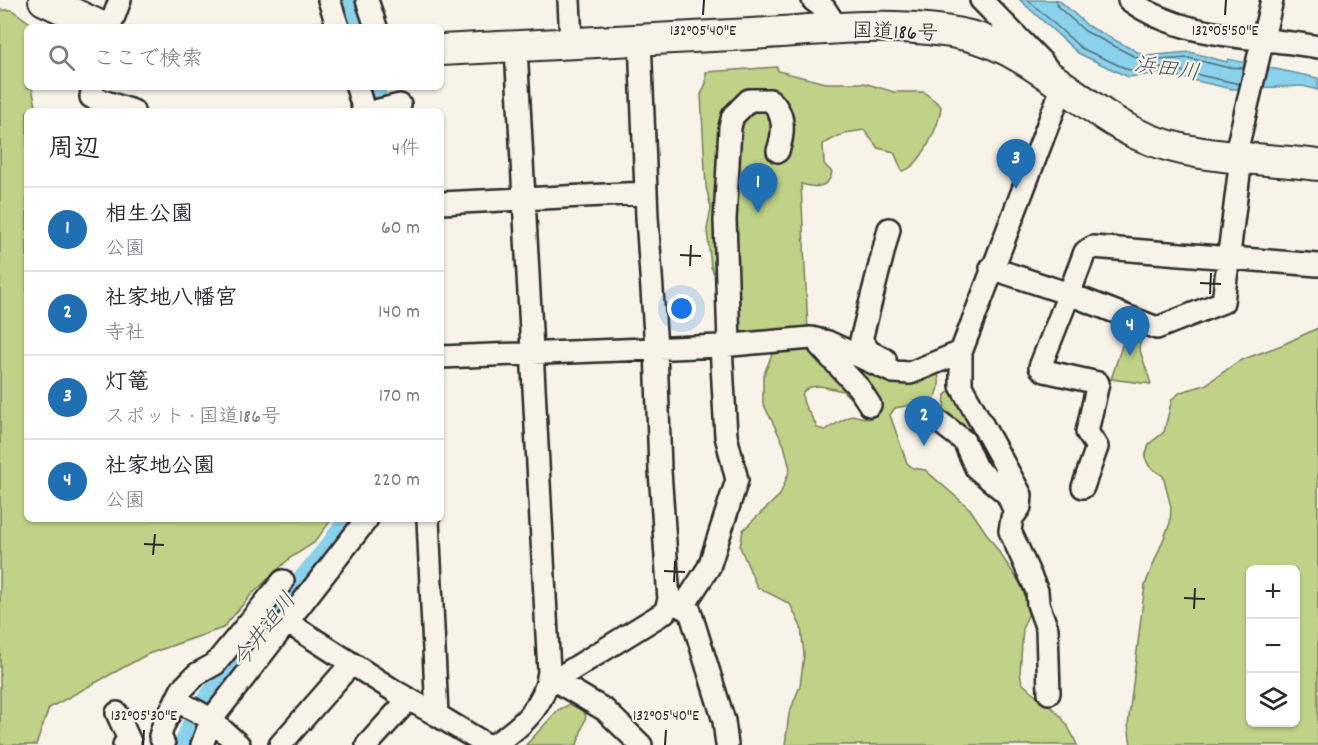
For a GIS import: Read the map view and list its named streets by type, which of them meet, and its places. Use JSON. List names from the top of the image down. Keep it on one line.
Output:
{"streets":{"highway":["国道186号"]},"water":["浜田川","今井迫川"],"page":{"search":"ここで検索","heading":["周辺","4件"],"pins":["3","1","4","2"],"list":[{"mark":"1","name":"相生公園","note":"公園","value":"60 m"},{"mark":"2","name":"社家地八幡宮","note":"寺社","value":"140 m"},{"mark":"3","name":"灯篭","note":"スポット · 国道186号","value":"170 m"},{"mark":"4","name":"社家地公園","note":"公園","value":"220 m"}],"map_buttons":["+","−"]},"coordinates":["132°05'40\"E","132°05'50\"E","132°05'30\"E"]}
